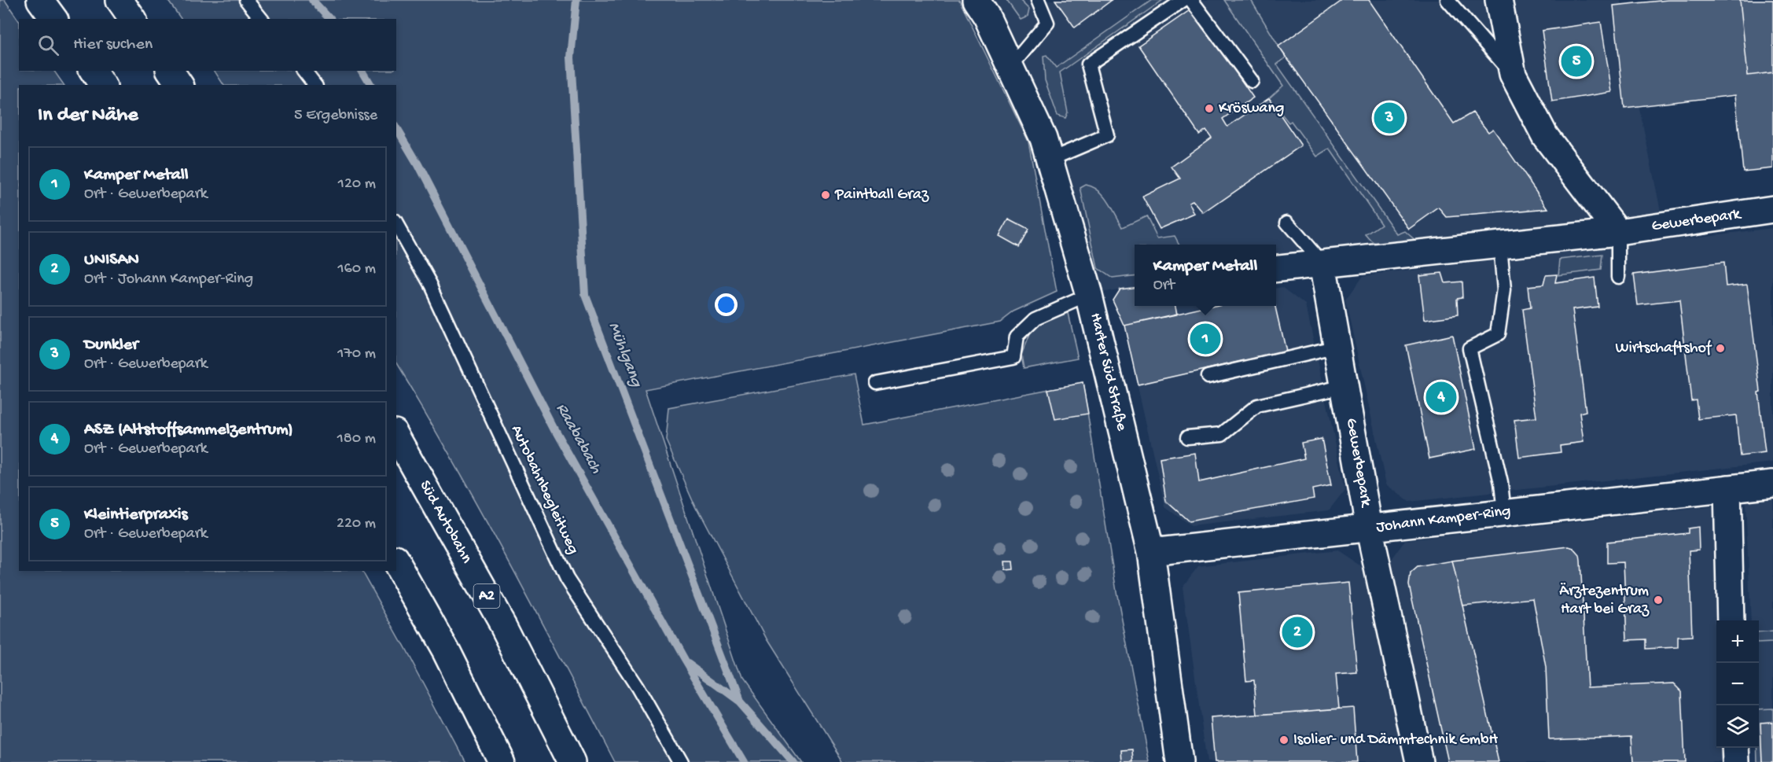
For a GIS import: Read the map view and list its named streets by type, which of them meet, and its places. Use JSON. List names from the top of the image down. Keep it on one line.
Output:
{"streets":{"main road":["Gewerbepark","Harter Süd Straße","Johann Kamper-Ring","Süd Autobahn","A2"],"lane":["Autobahnbegleitweg"]},"crossings":[["Gewerbepark","Harter Süd Straße"],["Gewerbepark","Johann Kamper-Ring"]],"water":["Mühlgang","Raababach"],"places":["Kröswang","Paintball Graz","Wirtschaftshof","Ärztezentrum Hart bei Graz","Isolier- und Dämmtechnik GmbH"],"page":{"search":"Hier suchen","pins":["5","3","1","4","2"],"heading":["In der Nähe","5 Ergebnisse"],"list":[{"mark":"1","name":"Kamper Metall","note":"Ort · Gewerbepark","value":"120 m"},{"mark":"2","name":"UNISAN","note":"Ort · Johann Kamper-Ring","value":"160 m"},{"mark":"3","name":"Dunkler","note":"Ort · Gewerbepark","value":"170 m"},{"mark":"4","name":"ASZ (Altstoffsammelzentrum)","note":"Ort · Gewerbepark","value":"180 m"},{"mark":"5","name":"Kleintierpraxis","note":"Ort · Gewerbepark","value":"220 m"}],"popup":["Kamper Metall","Ort"],"map_buttons":["+","−"]}}
